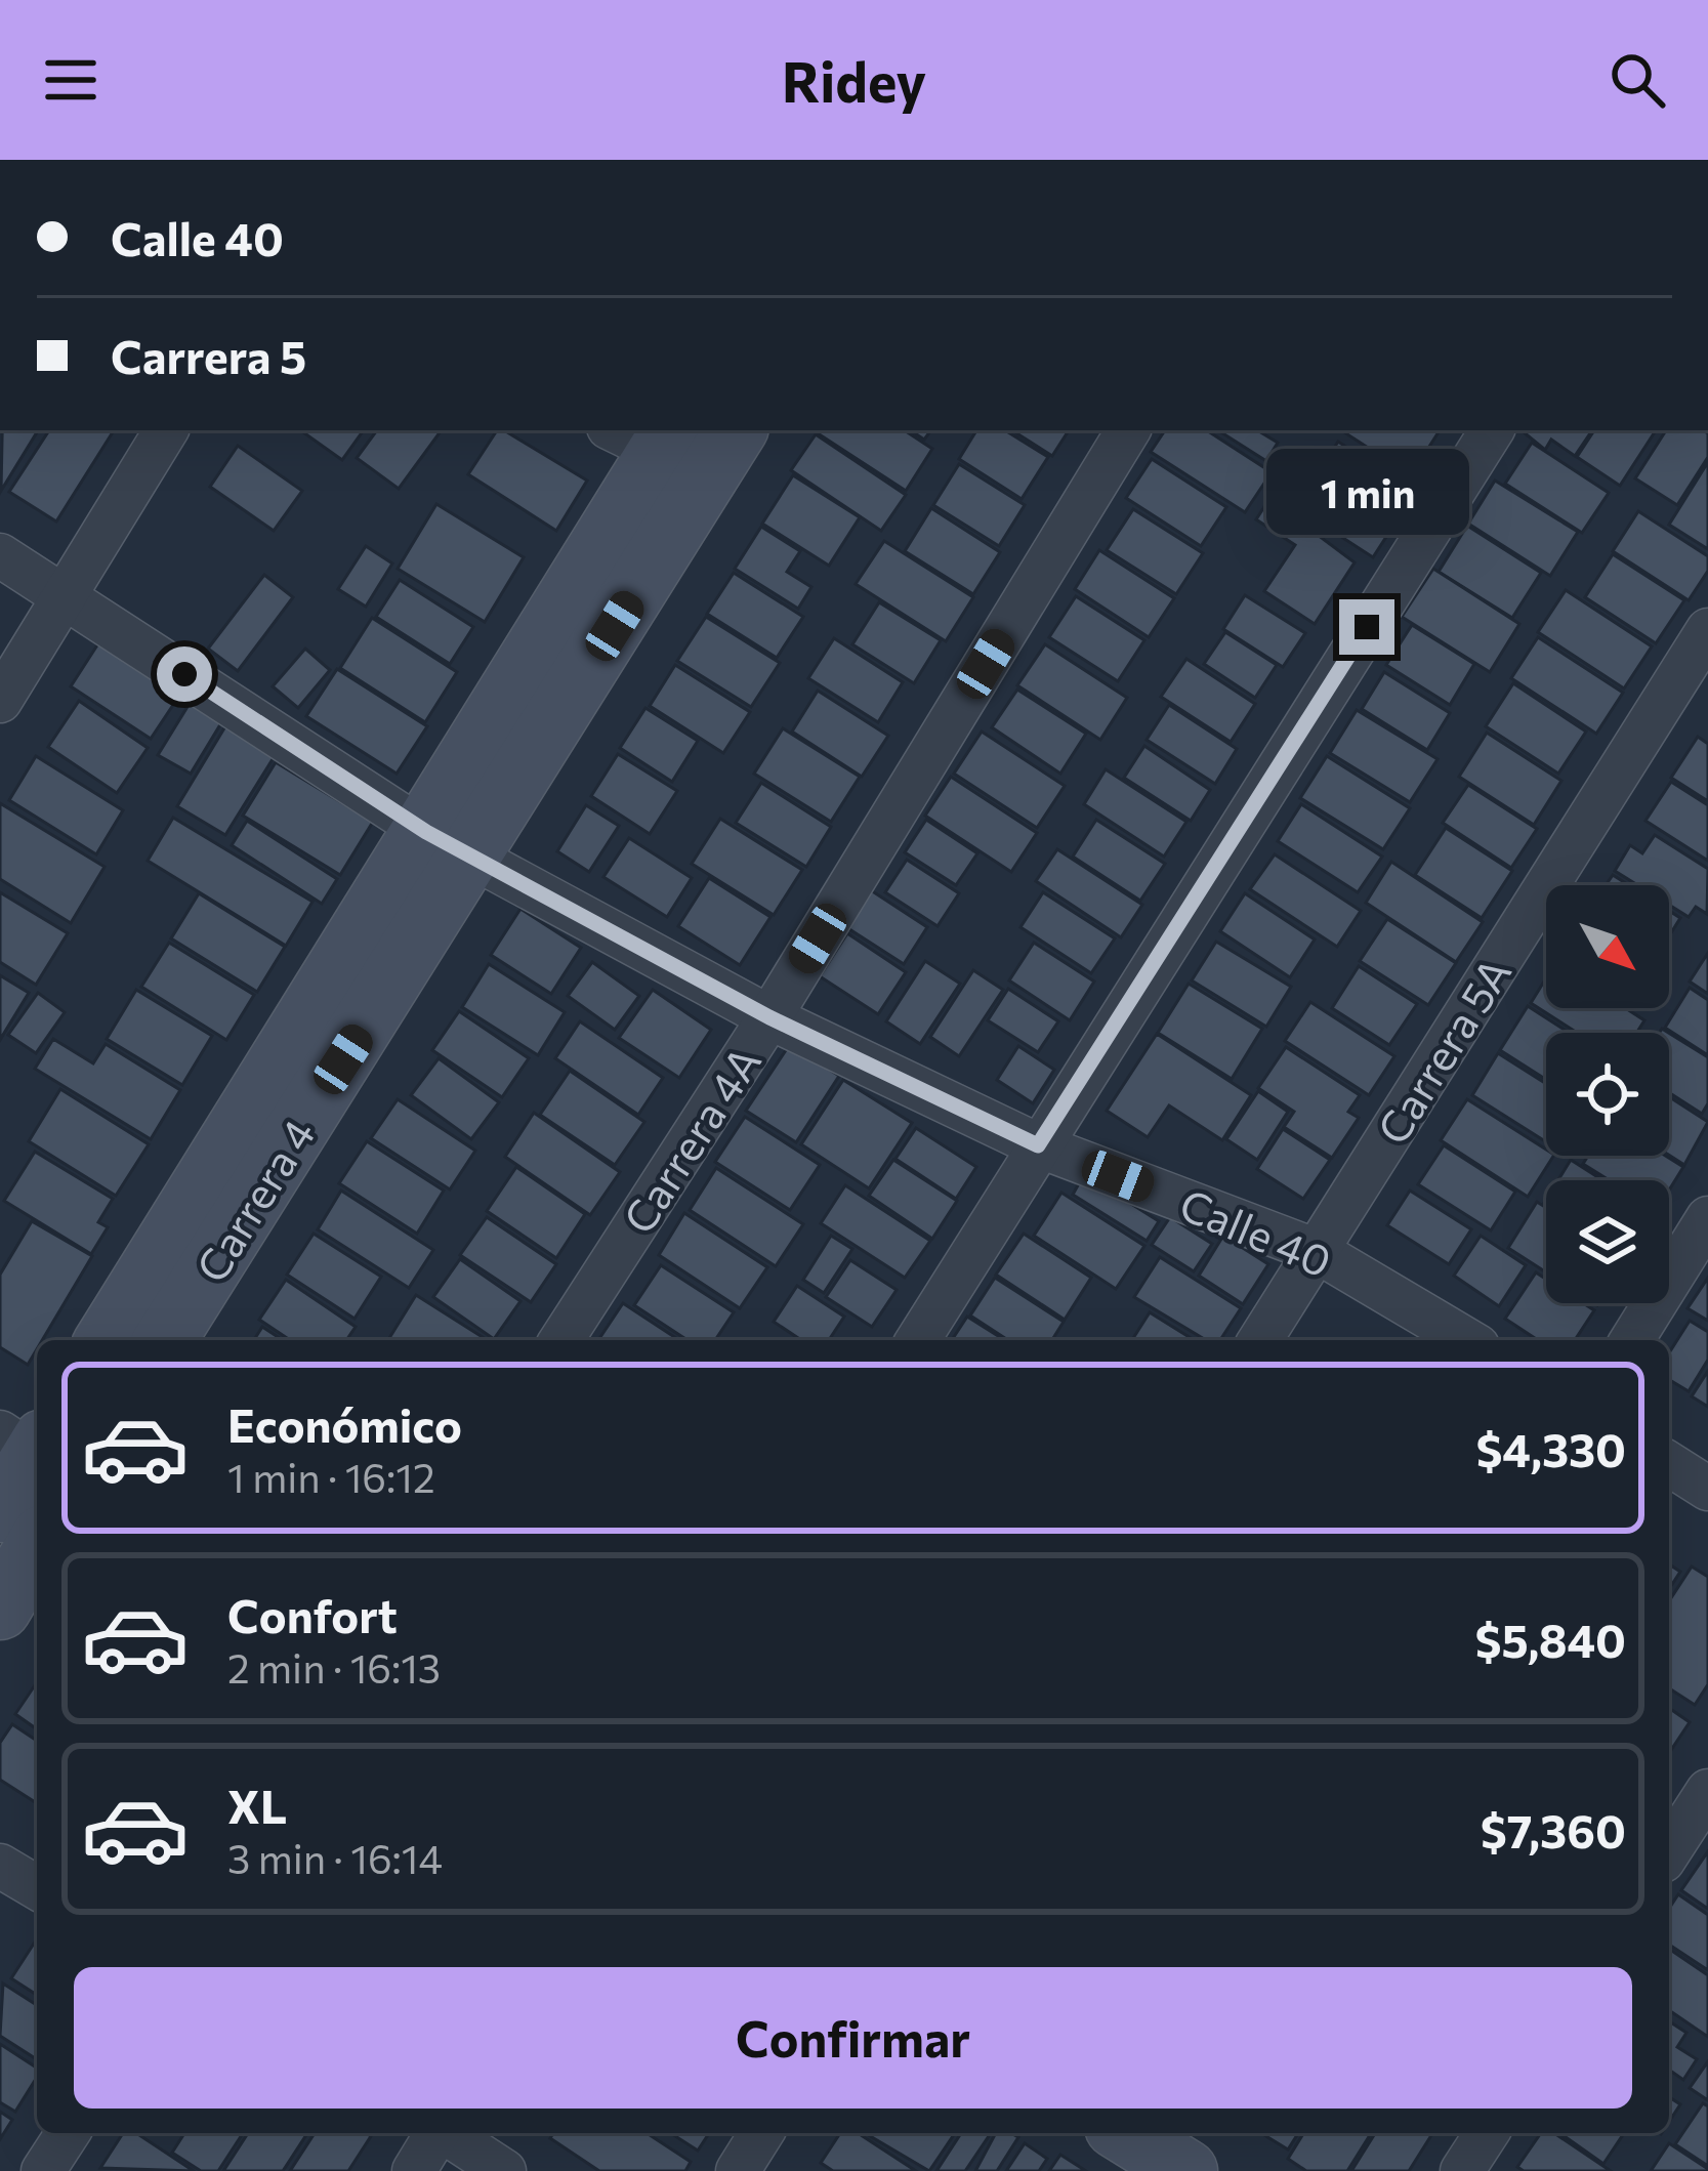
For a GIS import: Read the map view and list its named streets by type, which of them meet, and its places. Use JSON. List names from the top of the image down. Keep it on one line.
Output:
{"streets":{"street":["Carrera 5A","Carrera 4A","Carrera 4","Calle 40"]},"crossings":[["Carrera 5A","Calle 40"],["Carrera 4A","Calle 40"],["Carrera 4","Calle 40"]],"north":"bottom right","page":{"header":"Ridey","banner":["Calle 40","Carrera 5"],"bubble":"1 min","list":[{"name":"Económico","note":"1 min · 16:12","value":"$4,330"},{"name":"Confort","note":"2 min · 16:13","value":"$5,840"},{"name":"XL","note":"3 min · 16:14","value":"$7,360"}],"buttons":"Confirmar"}}
